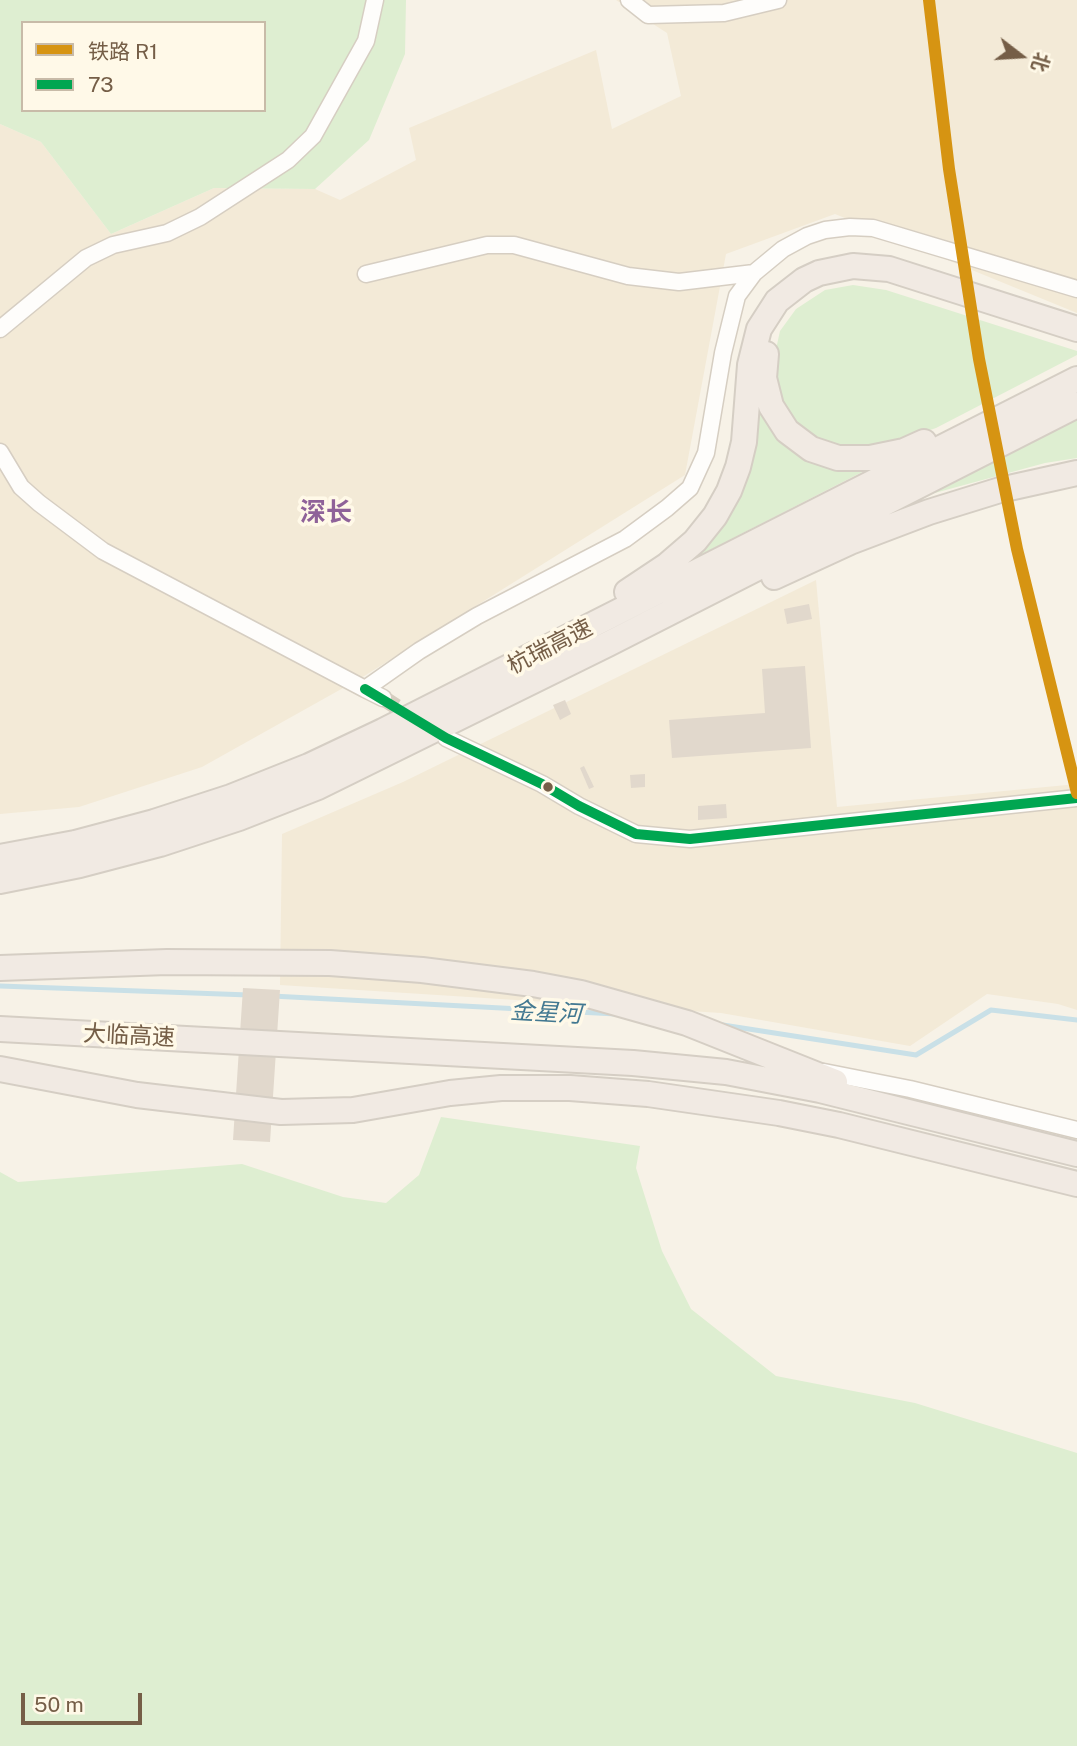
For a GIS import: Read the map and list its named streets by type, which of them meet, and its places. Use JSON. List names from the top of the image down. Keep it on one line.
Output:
{"streets":{"highway":["杭瑞高速","大临高速"]},"districts":["深长"],"water":["金星河"],"lines":["rail line R1","transit line 73"],"legend":["铁路 R1","73"],"scale_bar":"50 m","north":"right"}
